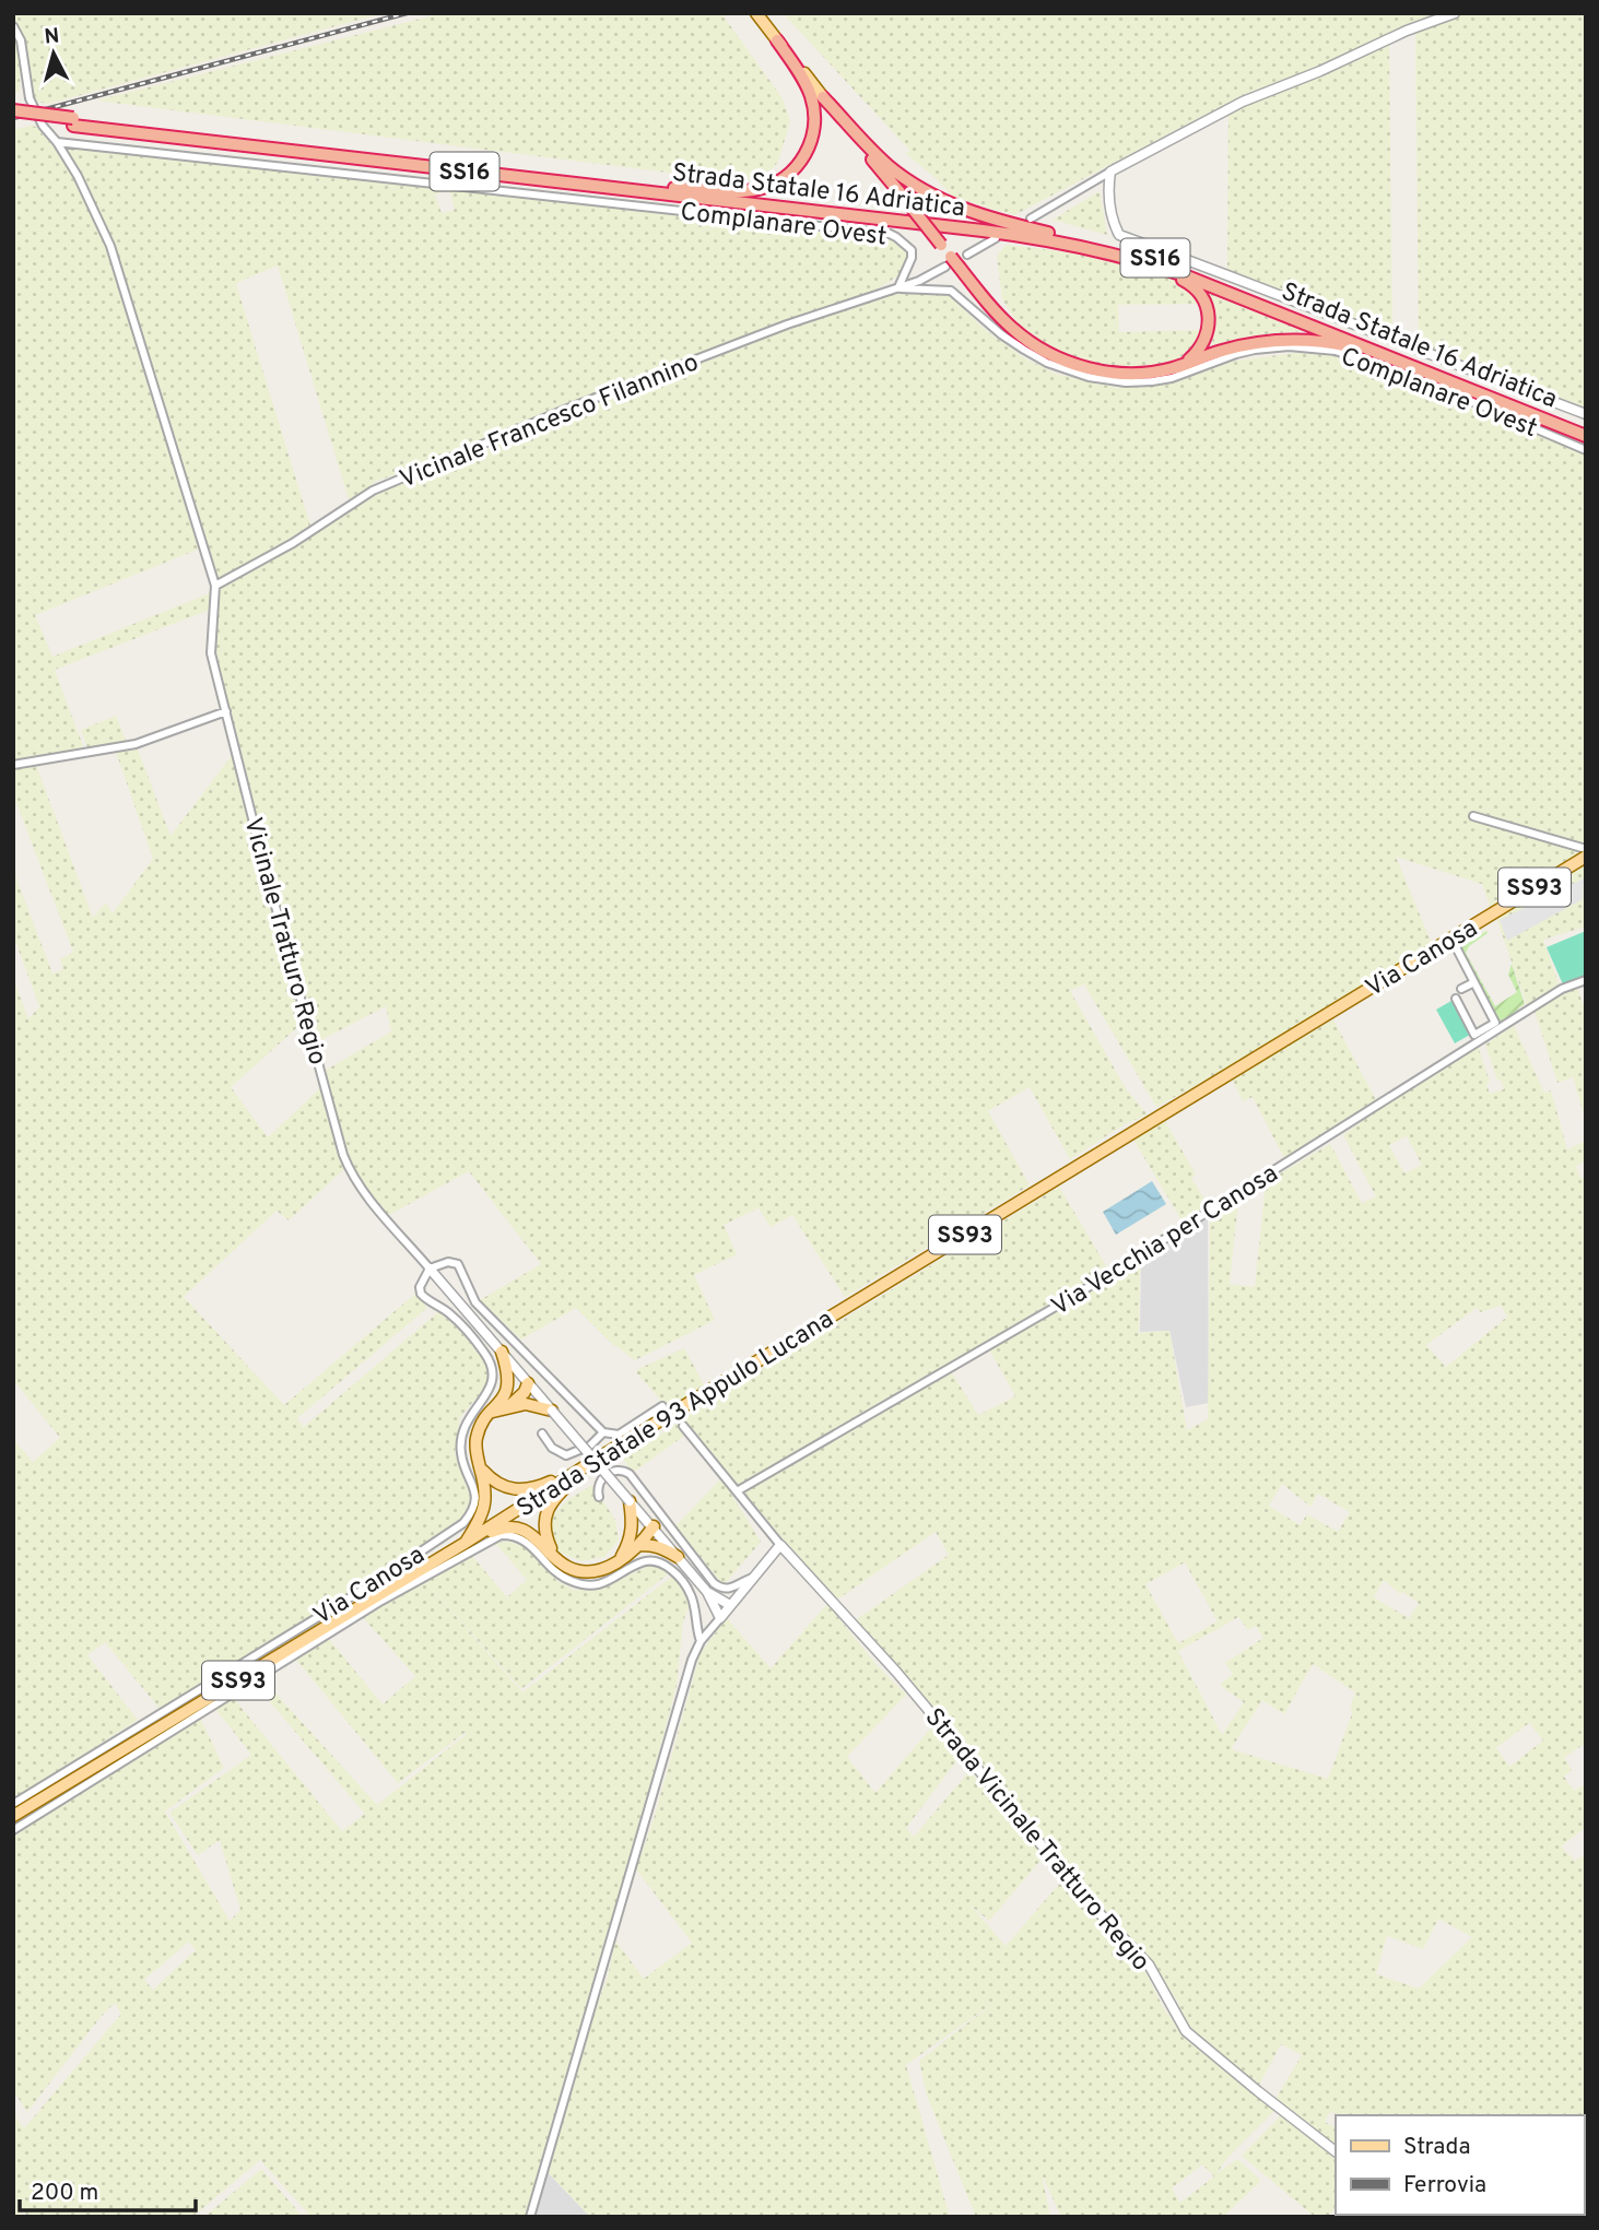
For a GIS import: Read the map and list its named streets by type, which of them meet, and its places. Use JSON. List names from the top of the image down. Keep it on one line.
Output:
{"streets":{"highway":["SS16","Strada Statale 16 Adriatica"],"main road":["SS93","Via Canosa","Strada Statale 93 Appulo Lucana"],"street":["Complanare Ovest","Vicinale Francesco Filannino","Vicinale Tratturo Regio","Via Vecchia per Canosa","Strada Vicinale Tratturo Regio"]},"crossings":[["SS16","Strada Statale 16 Adriatica"],["SS16","Vicinale Francesco Filannino"],["Complanare Ovest","Vicinale Francesco Filannino"],["Vicinale Francesco Filannino","Vicinale Tratturo Regio"],["Vicinale Tratturo Regio","Via Canosa"],["Via Canosa","Strada Statale 93 Appulo Lucana"]],"legend":["Strada","Ferrovia"],"scale_bar":"200 m","north":"top"}
